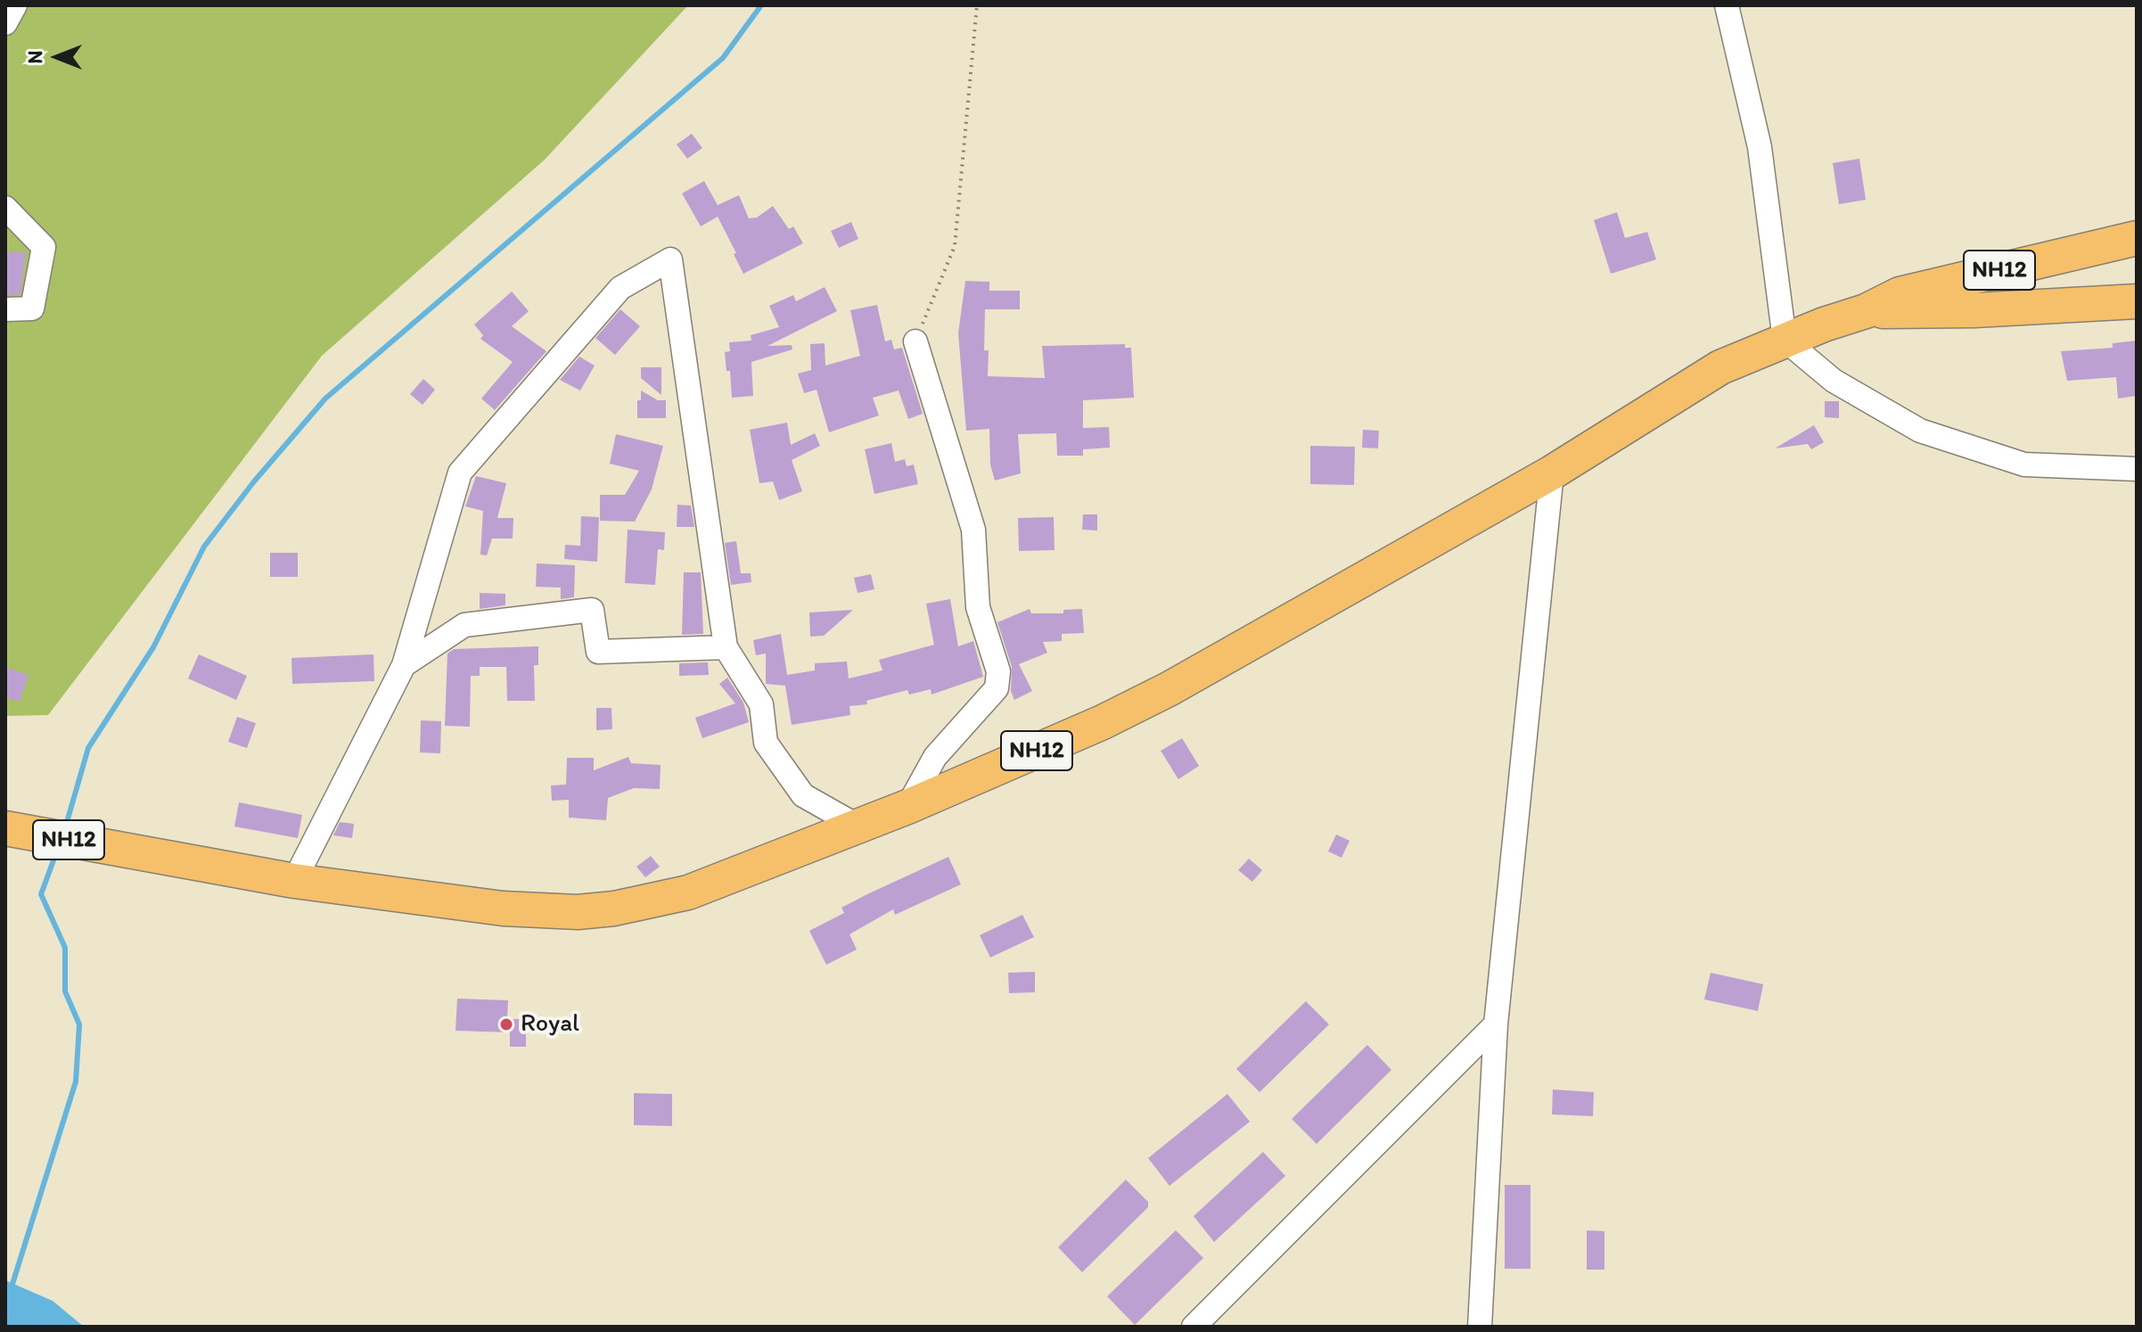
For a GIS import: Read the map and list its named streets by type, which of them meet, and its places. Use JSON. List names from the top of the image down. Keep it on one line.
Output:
{"streets":{"highway":["NH12"]},"places":["Royal"],"north":"left"}
